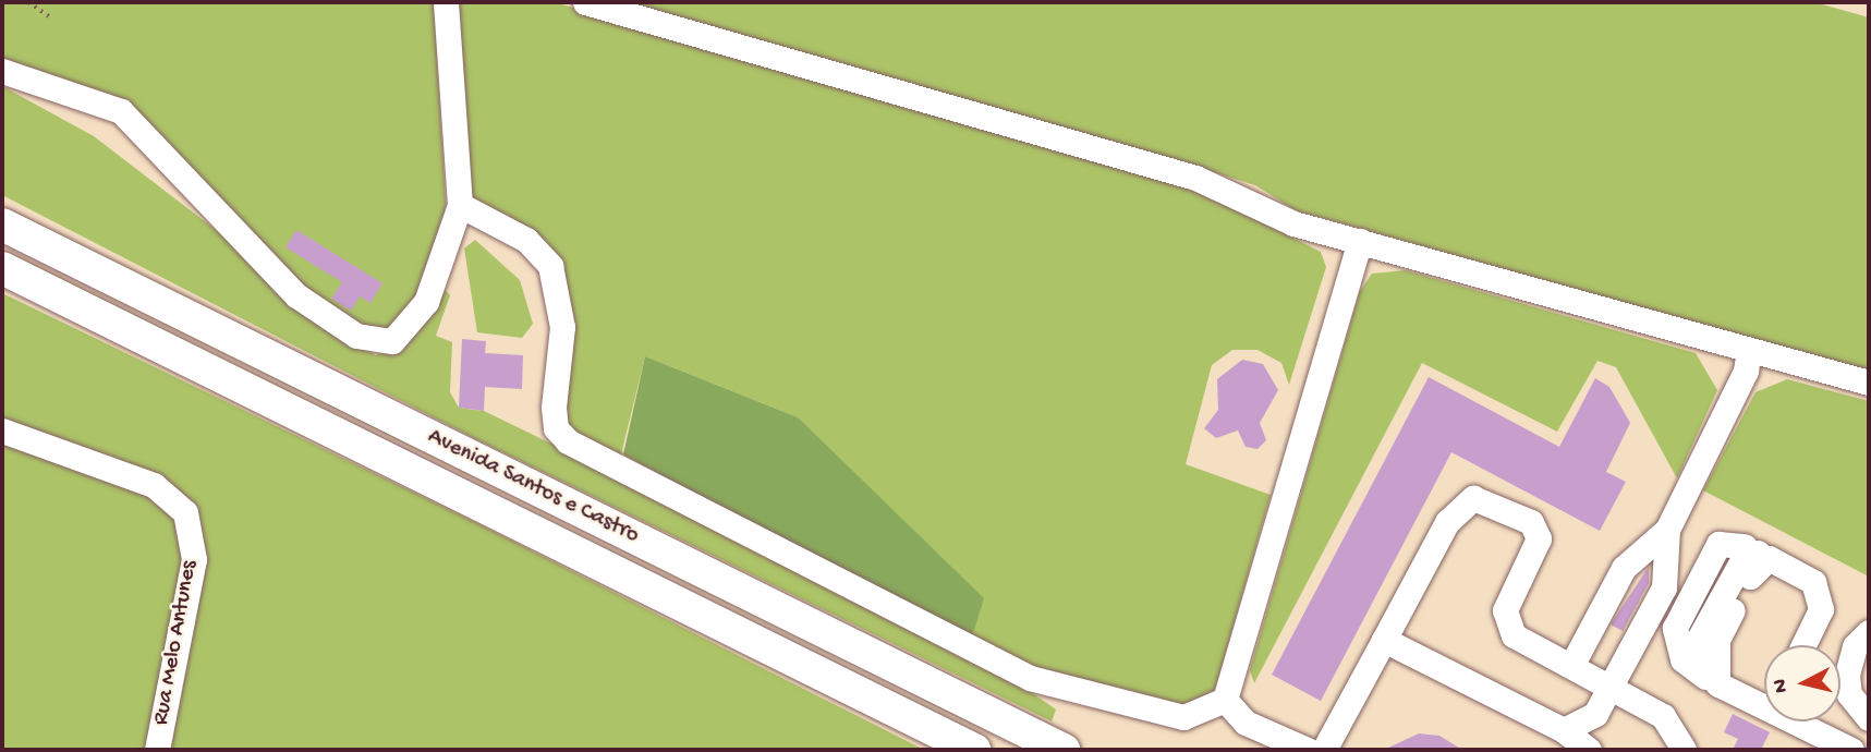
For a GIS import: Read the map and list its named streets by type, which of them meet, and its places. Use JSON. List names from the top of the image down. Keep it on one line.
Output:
{"streets":{"main road":["Avenida Santos e Castro"],"street":["Rua Melo Antunes"]},"north":"left"}
